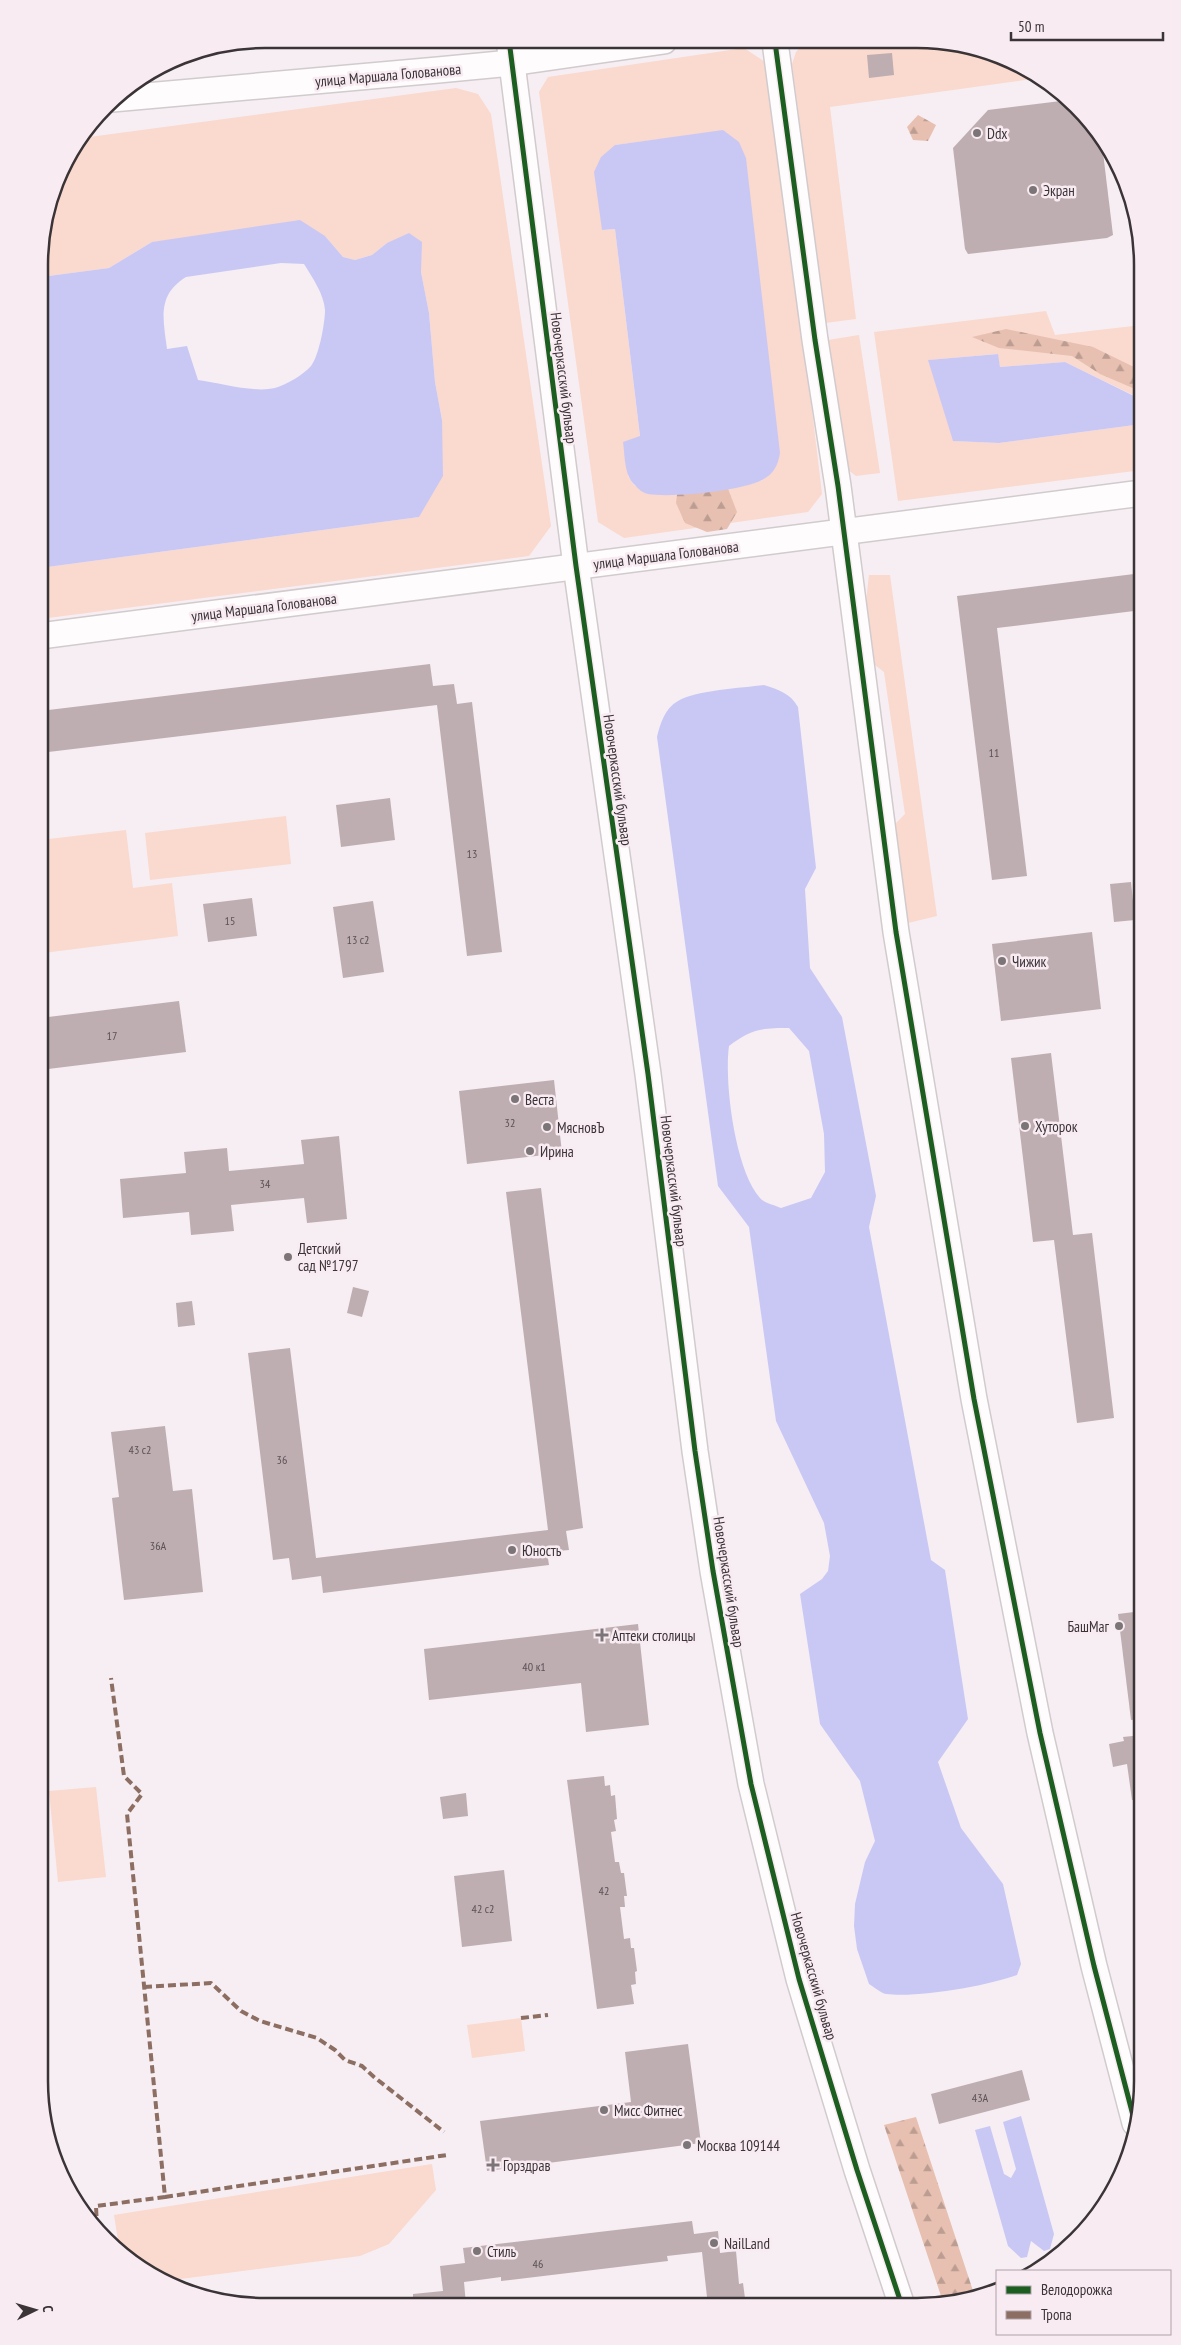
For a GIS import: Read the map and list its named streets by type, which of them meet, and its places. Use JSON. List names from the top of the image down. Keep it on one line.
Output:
{"streets":{"street":["улица Маршала Голованова","Новочеркасский бульвар"]},"crossings":[["улица Маршала Голованова","Новочеркасский бульвар"]],"places":{"other":["Ddx","Экран","Чижик","Веста","Хуторок","МясновЪ","Ирина","Детский сад №1797","Юность","БашМаг","Мисс Фитнес","Москва 109144","NailLand","Стиль"],"health":["Аптеки столицы","Горздрав"]},"house_numbers":["11","13","15","13 с2","17","32","34","43 с2","36","36А","40 к1","42","42 с2","43А","46"],"legend":["Велодорожка","Тропа"],"scale_bar":"50 m","north":"right"}
